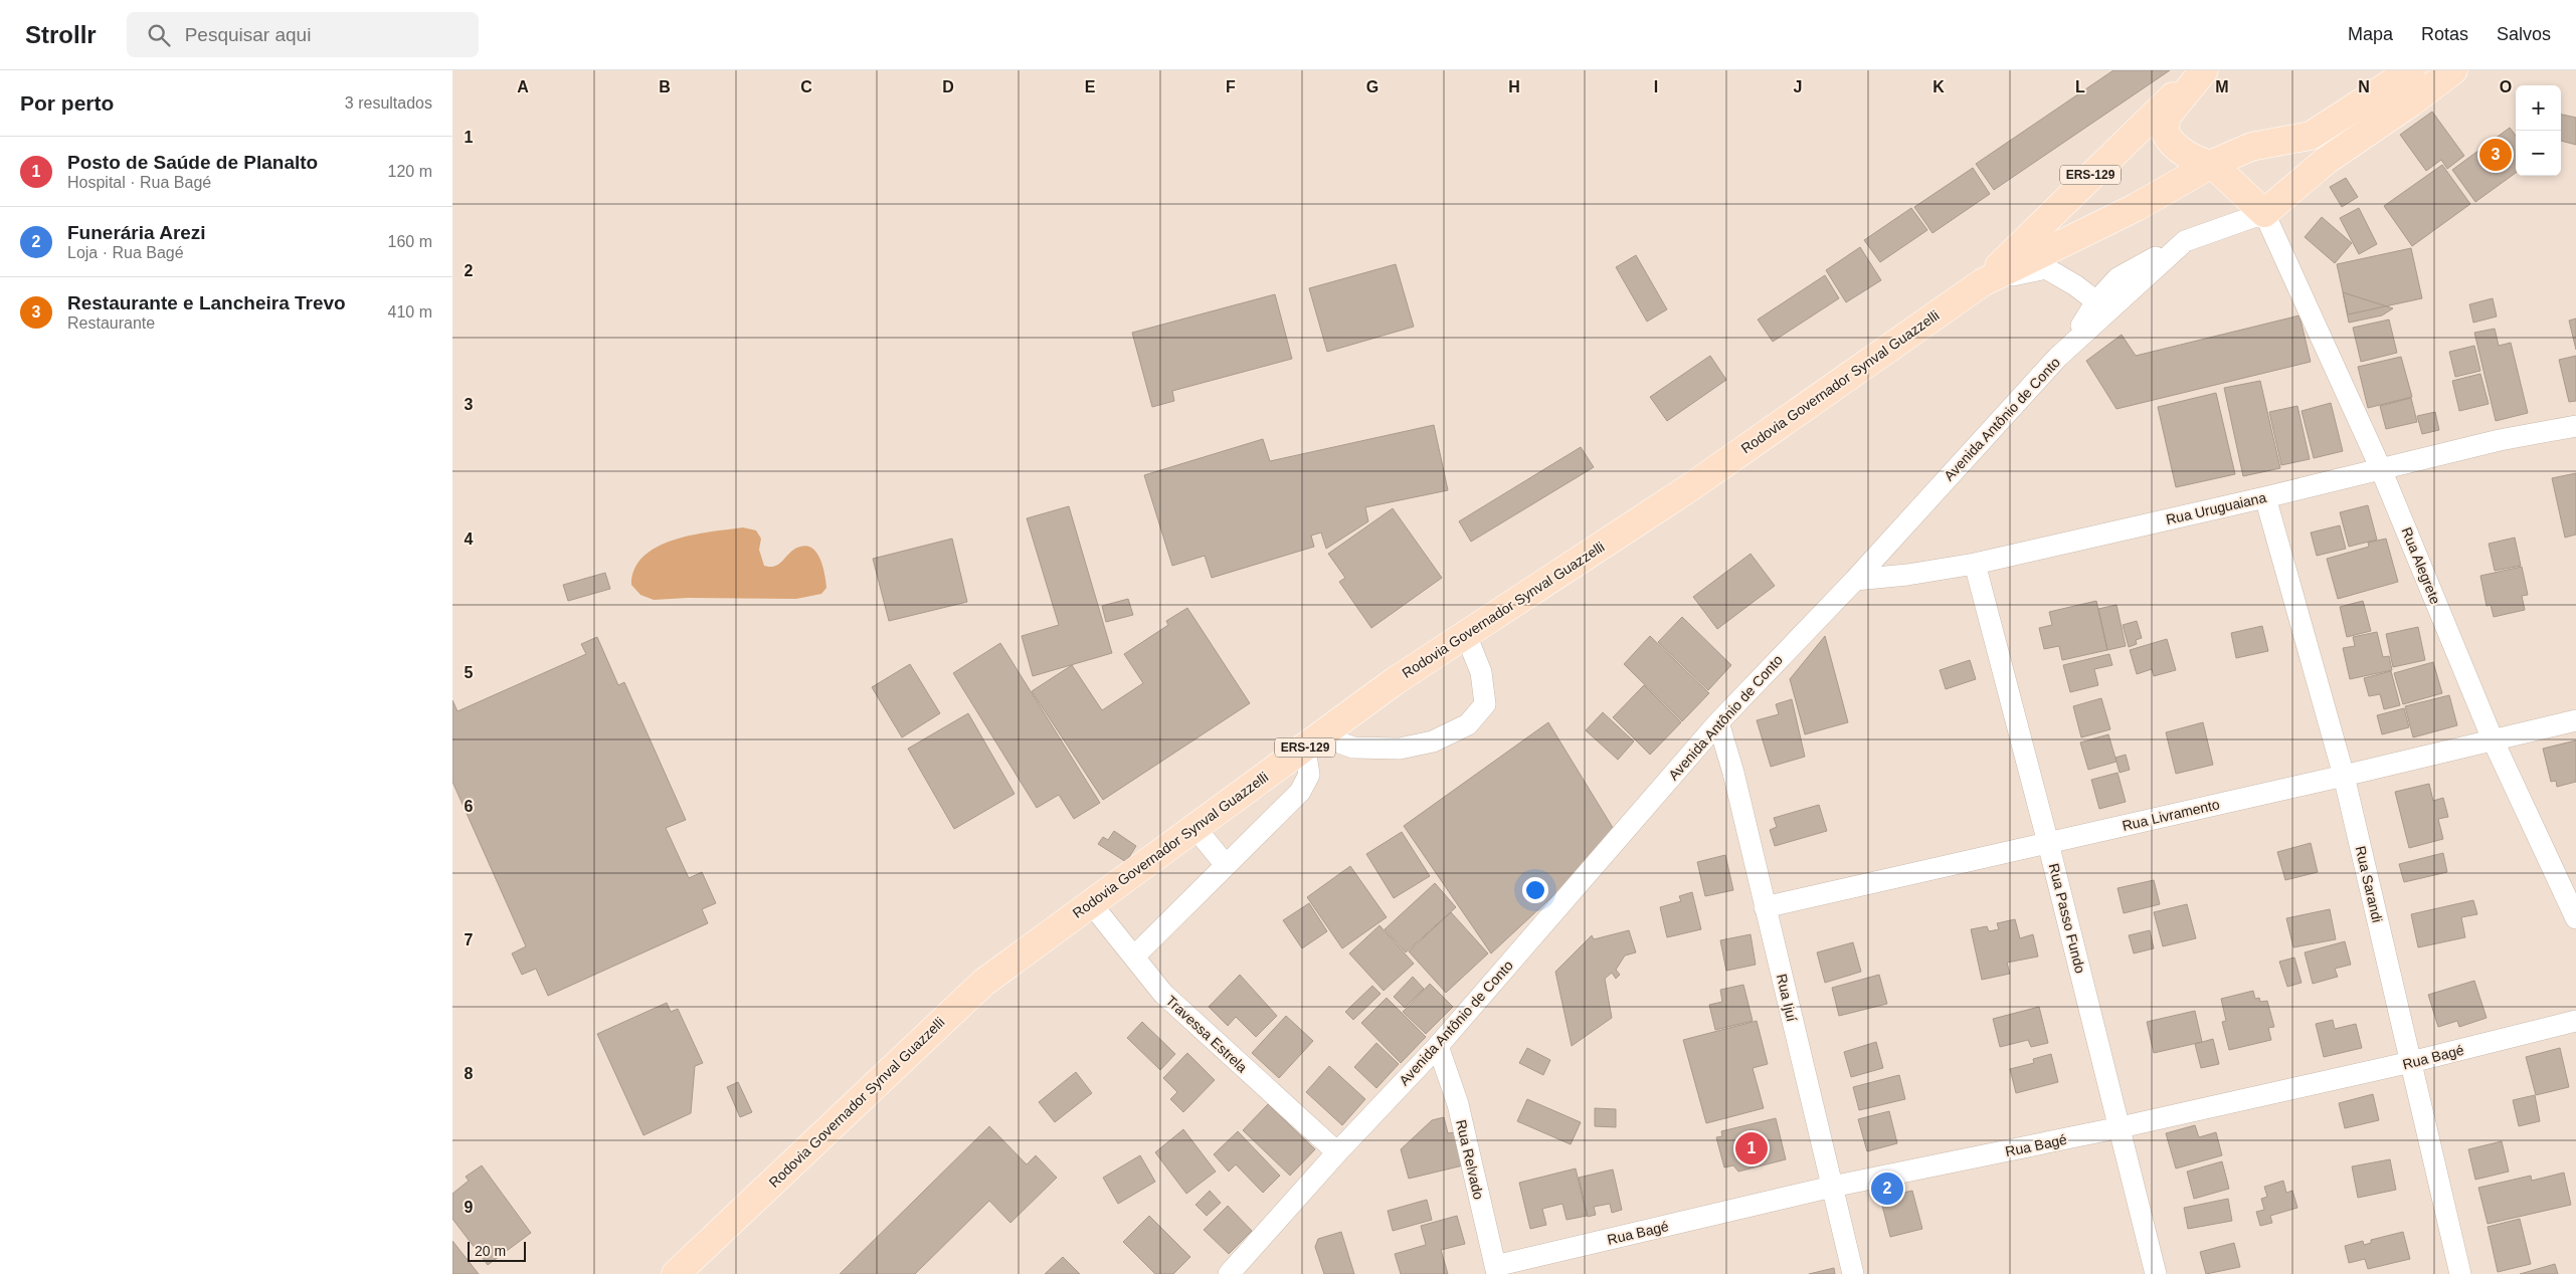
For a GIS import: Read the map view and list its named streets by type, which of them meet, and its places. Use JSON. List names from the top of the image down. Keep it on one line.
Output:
{"streets":{"main road":["ERS-129","Rodovia Governador Synval Guazzelli"],"street":["Avenida Antônio de Conto","Rua Uruguaiana","Rua Alegrete","Rua Livramento","Rua Sarandi","Rua Passo Fundo","Rua Ijuí","Travessa Estrela","Rua Bagé","Rua Relvado"]},"crossings":[["Rodovia Governador Synval Guazzelli","Travessa Estrela"],["Avenida Antônio de Conto","Rua Uruguaiana"],["Avenida Antônio de Conto","Rua Alegrete"],["Avenida Antônio de Conto","Rua Ijuí"],["Avenida Antônio de Conto","Travessa Estrela"],["Avenida Antônio de Conto","Rua Relvado"],["Rua Uruguaiana","Rua Alegrete"],["Rua Uruguaiana","Rua Sarandi"],["Rua Uruguaiana","Rua Passo Fundo"],["Rua Alegrete","Rua Livramento"],["Rua Livramento","Rua Sarandi"],["Rua Livramento","Rua Passo Fundo"],["Rua Livramento","Rua Ijuí"],["Rua Sarandi","Rua Bagé"],["Rua Passo Fundo","Rua Bagé"],["Rua Ijuí","Rua Bagé"],["Rua Bagé","Rua Relvado"]],"scale_bar":"20 m","page":{"header":"Strollr","search":"Pesquisar aqui","nav":["Mapa","Rotas","Salvos"],"heading":["Por perto","3 resultados"],"map_buttons":["+","−"],"list":[{"mark":"1","name":"Posto de Saúde de Planalto","note":"Hospital · Rua Bagé","value":"120 m"},{"mark":"2","name":"Funerária Arezi","note":"Loja · Rua Bagé","value":"160 m"},{"mark":"3","name":"Restaurante e Lancheira Trevo","note":"Restaurante","value":"410 m"}],"pins":["3","1","2"],"scale":"20 m"},"grid":{"columns":["A","B","C","D","E","F","G","H","I","J","K","L","M","N","O"],"rows":["1","2","3","4","5","6","7","8","9"]}}
